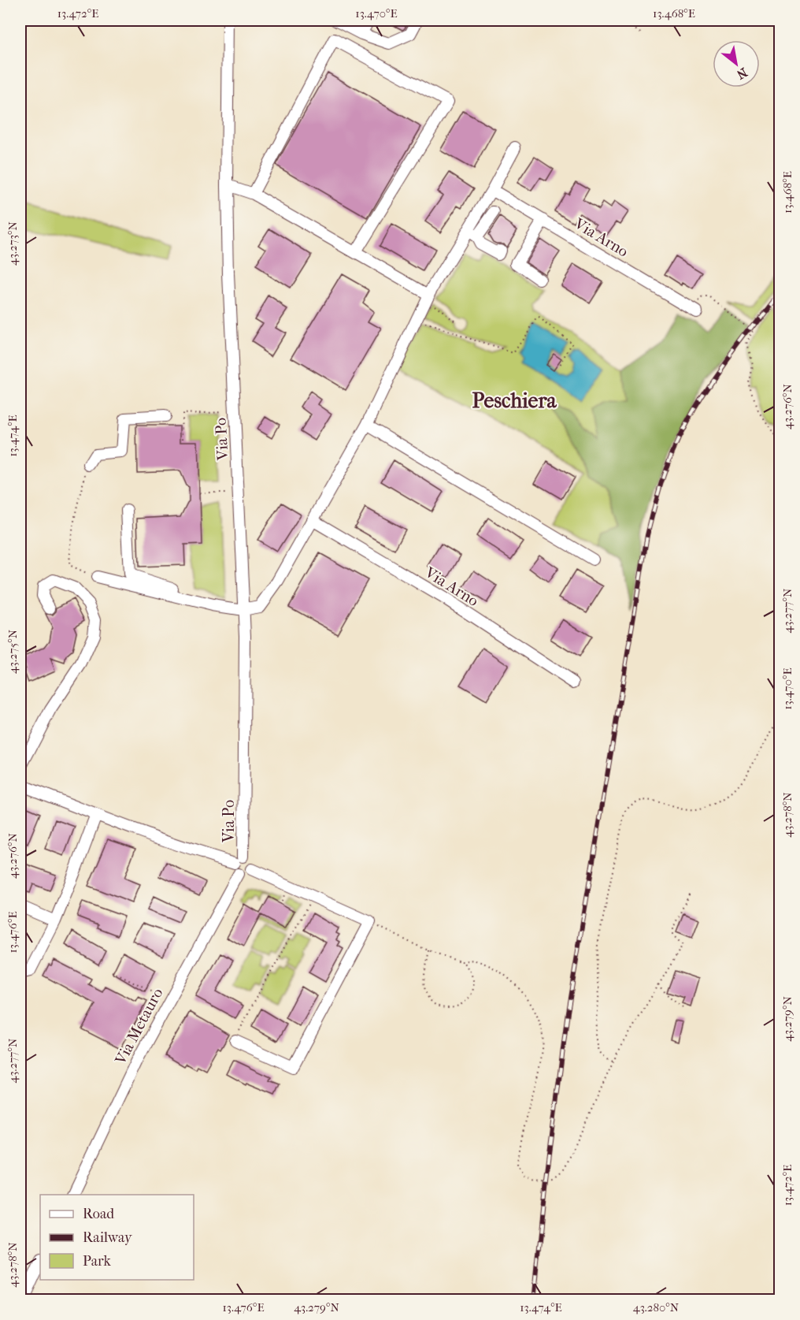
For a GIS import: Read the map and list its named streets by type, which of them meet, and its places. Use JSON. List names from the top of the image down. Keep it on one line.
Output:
{"streets":{"street":["Via Arno","Via Po","Via Metauro"]},"crossings":[["Via Po","Via Metauro"]],"districts":["Peschiera"],"legend":["Road","Railway","Park"],"north":"bottom right","coordinates":["13.472°E","13.470°E","13.468°E","43.273°N","43.276°N","13.474°E","43.277°N","43.275°N","43.278°N","13.476°E","43.279°N","43.280°N"]}
